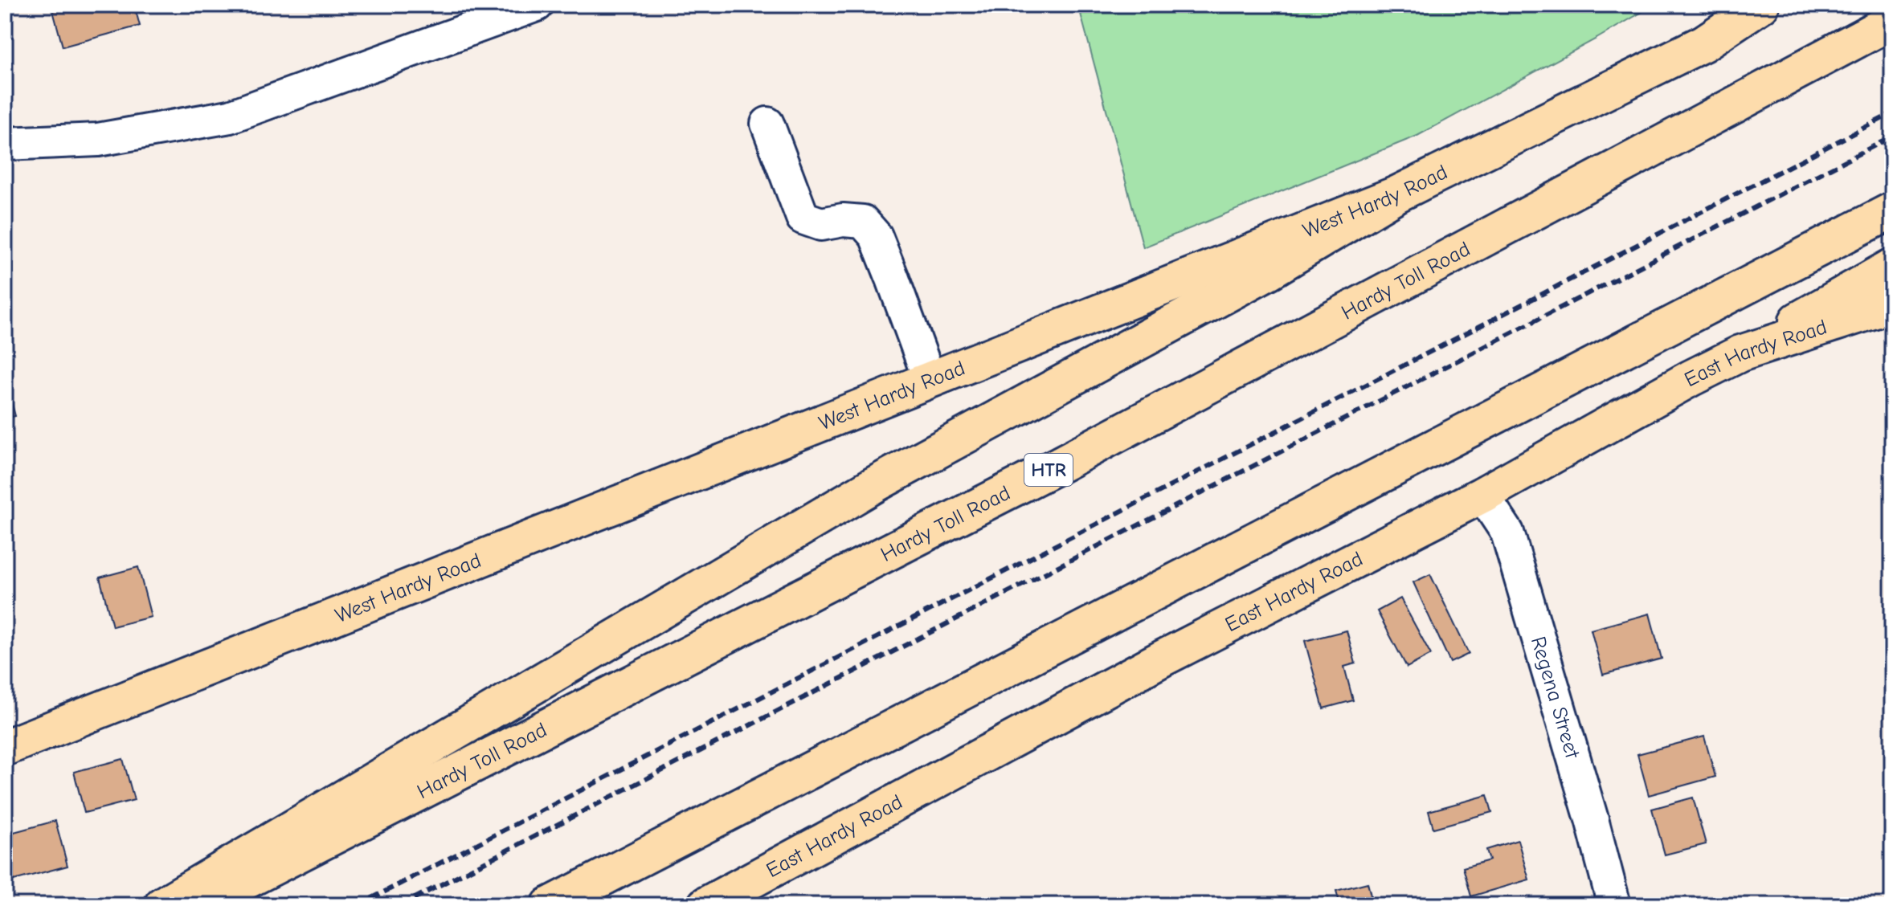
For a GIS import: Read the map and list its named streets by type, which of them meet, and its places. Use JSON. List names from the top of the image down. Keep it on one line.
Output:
{"streets":{"main road":["West Hardy Road","Hardy Toll Road","East Hardy Road","HTR"],"street":["Regena Street"]},"crossings":[["East Hardy Road","Regena Street"]]}
